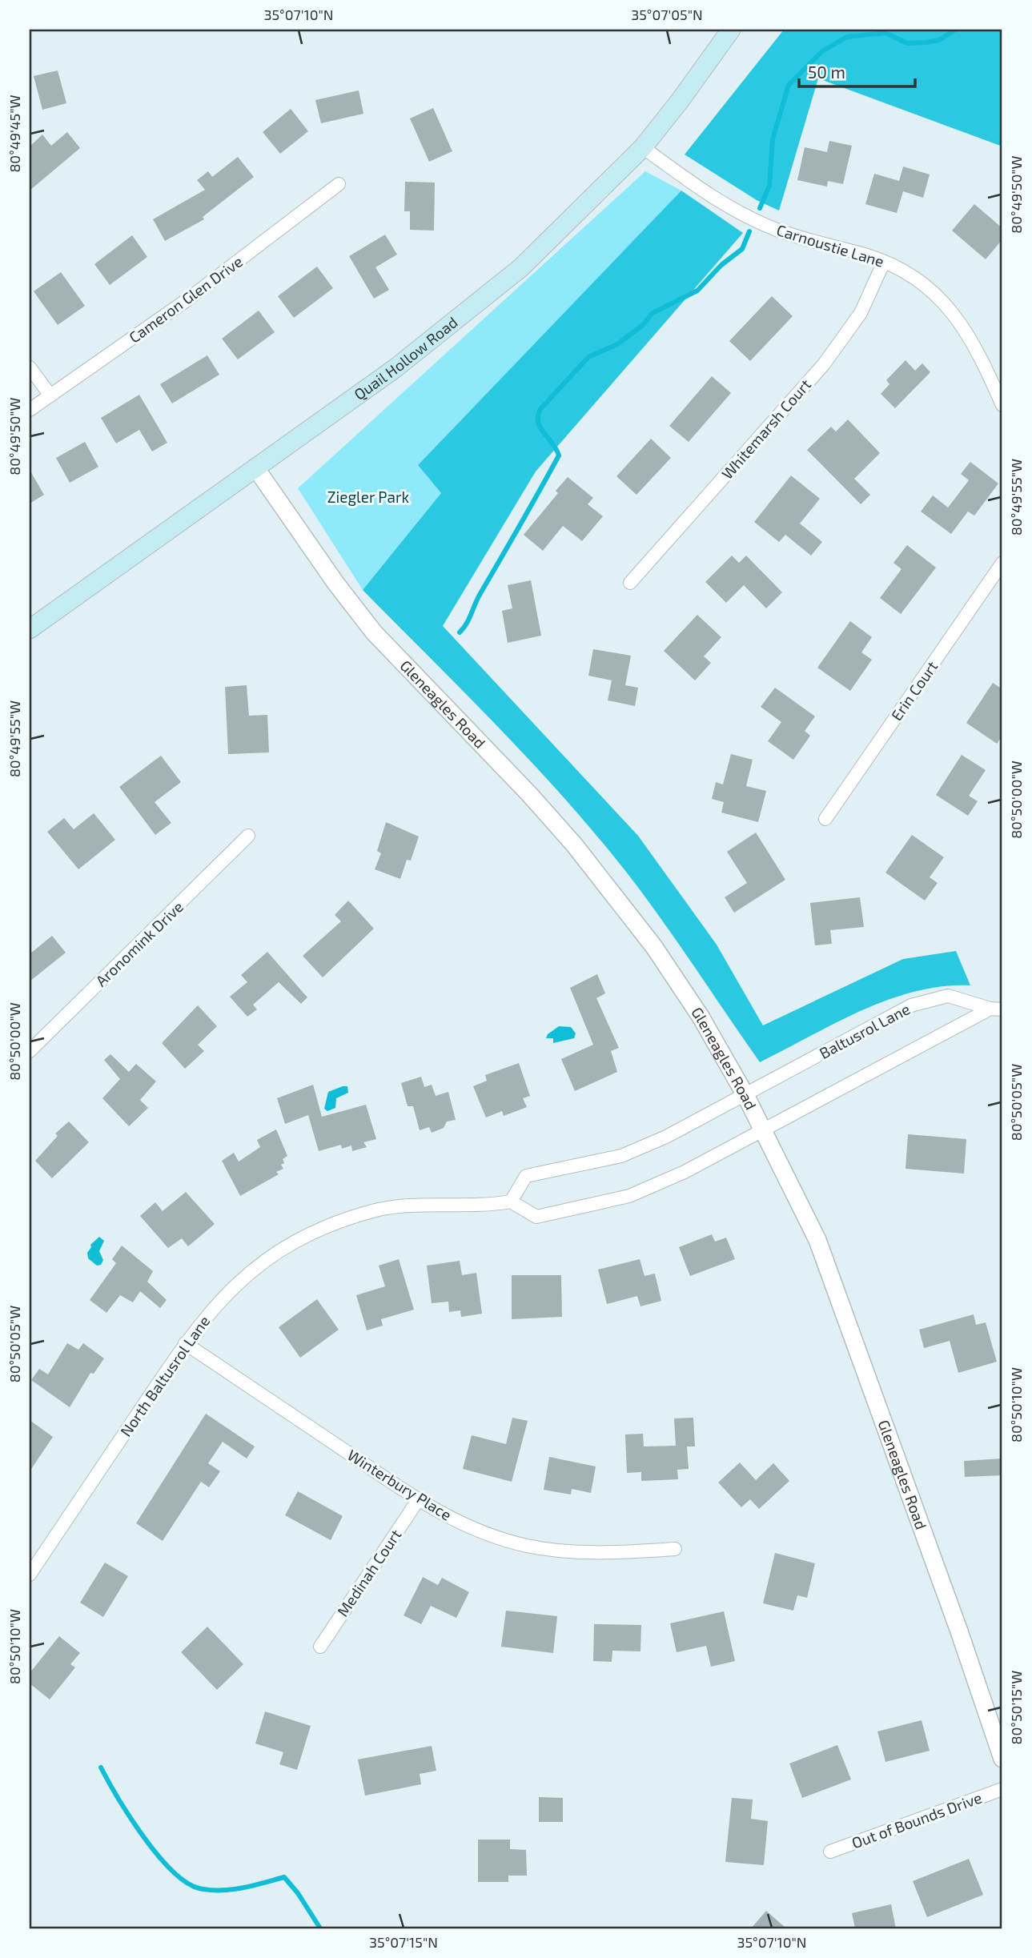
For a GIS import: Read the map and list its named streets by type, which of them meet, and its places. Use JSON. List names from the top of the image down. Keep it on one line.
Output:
{"streets":{"main road":["Quail Hollow Road"],"street":["Carnoustie Lane","Cameron Glen Drive","Whitemarsh Court","Erin Court","Gleneagles Road","Aronomink Drive","Baltusrol Lane","North Baltusrol Lane","Winterbury Place","Medinah Court","Out of Bounds Drive"]},"crossings":[["Carnoustie Lane","Quail Hollow Road"],["Carnoustie Lane","Whitemarsh Court"],["Quail Hollow Road","Gleneagles Road"],["Gleneagles Road","Baltusrol Lane"],["Baltusrol Lane","North Baltusrol Lane"],["North Baltusrol Lane","Winterbury Place"],["Winterbury Place","Medinah Court"]],"parks":["Ziegler Park"],"scale_bar":"50 m","coordinates":["35°07'10\"N","35°07'05\"N","80°49'45\"W","80°49'50\"W","80°49'55\"W","80°50'00\"W","80°50'05\"W","80°50'10\"W","80°50'15\"W","35°07'15\"N"]}
